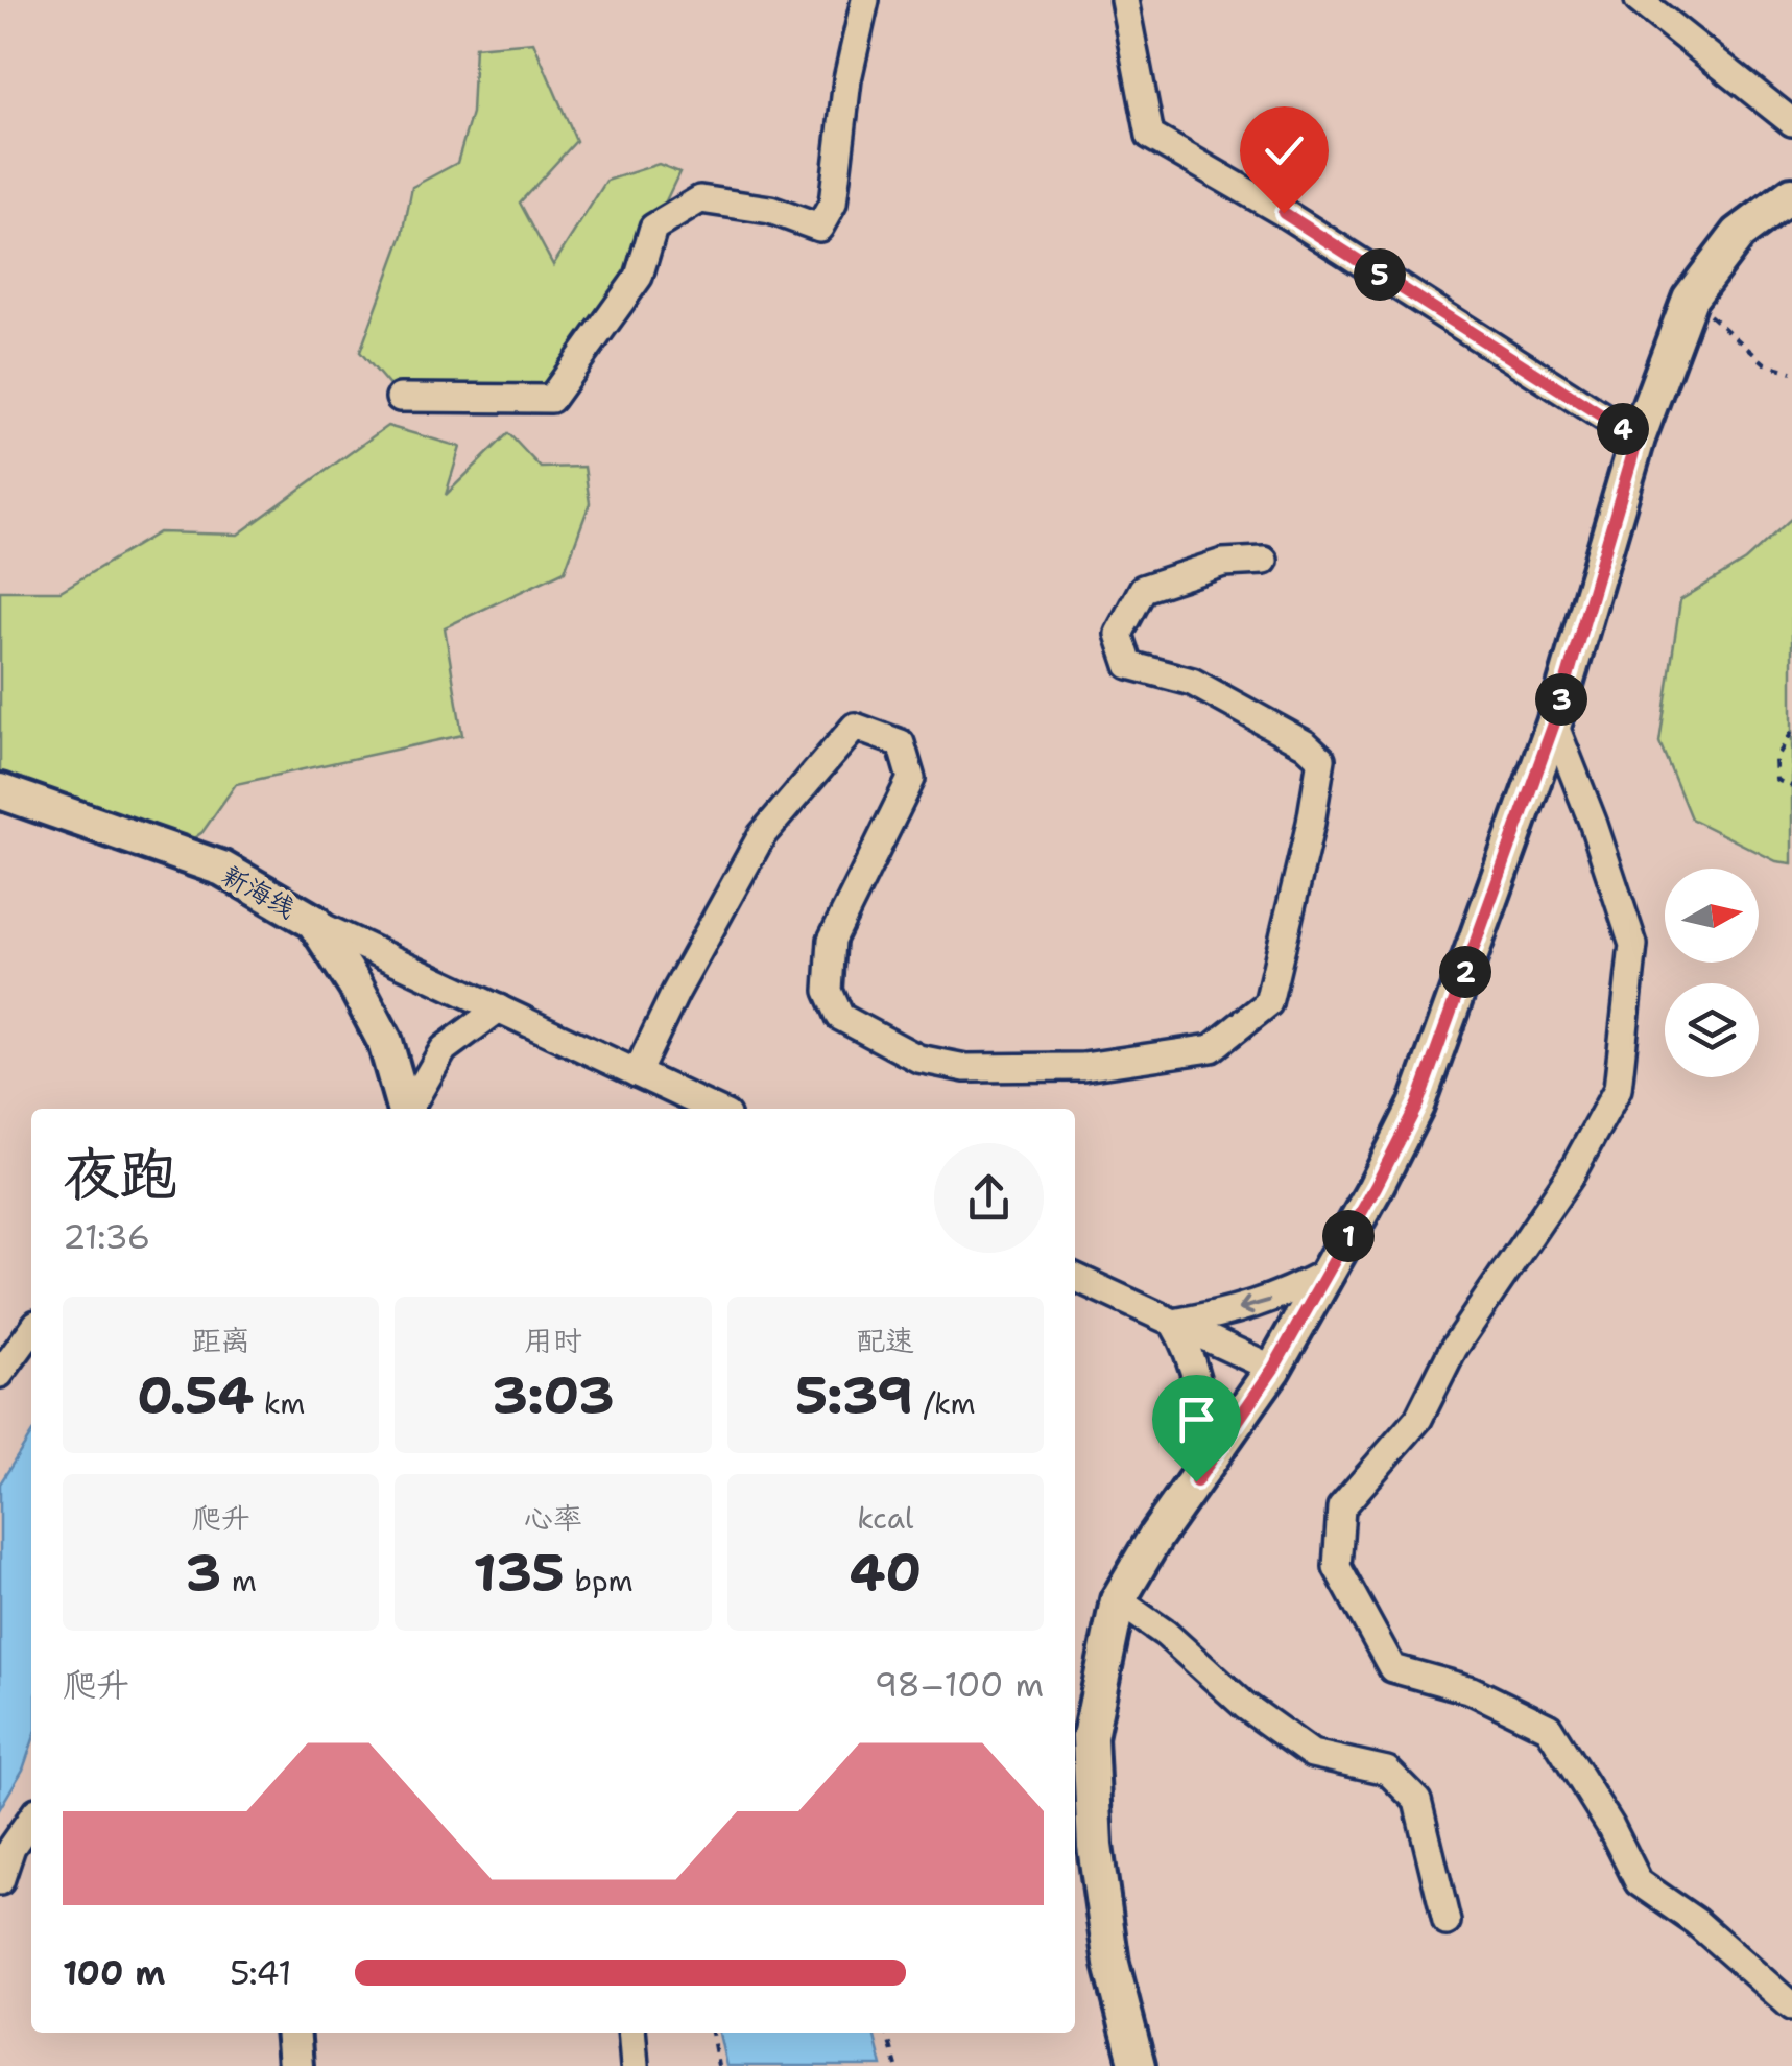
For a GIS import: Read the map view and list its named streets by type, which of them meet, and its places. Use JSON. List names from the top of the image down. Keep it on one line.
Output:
{"streets":{"main road":["新海线"]},"north":"right","page":{"pins":["5","4","3","2","1"],"heading":["夜跑","21:36"],"stats":[["距离","0.54 km"],["用时","3:03"],["配速","5:39 /km"],["爬升","3 m"],["心率","135 bpm"],["kcal","40"]],"chart":["爬升","98–100 m"],"list":[{"name":"100 m","note":"5:41"}]}}
